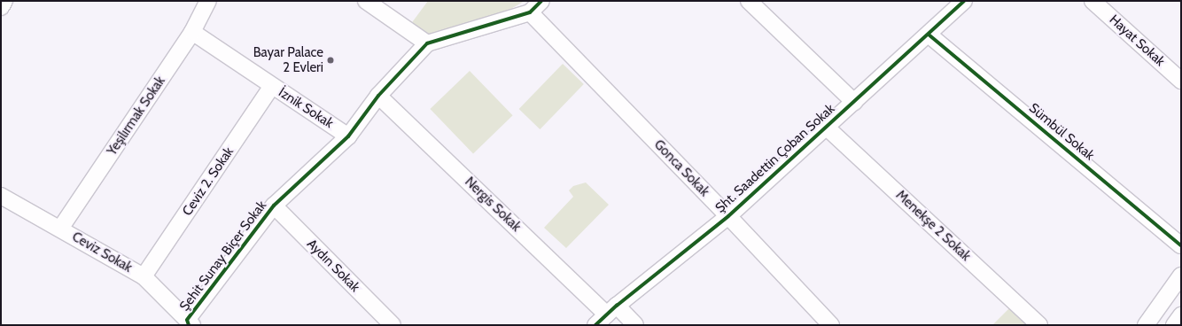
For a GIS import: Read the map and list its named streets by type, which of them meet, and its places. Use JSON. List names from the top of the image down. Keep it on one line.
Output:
{"streets":{"street":["Hayat Sokak","İznik Sokak","Yeşilırmak Sokak","Sümbül Sokak","Şht. Saadettin Çoban Sokak","Gonca Sokak","Ceviz 2. Sokak","Nergis Sokak","Menekşe 2 Sokak","Ceviz Sokak","Şehit Sunay Biçer Sokak","Aydın Sokak"]},"crossings":[["İznik Sokak","Yeşilırmak Sokak"],["İznik Sokak","Ceviz 2. Sokak"],["İznik Sokak","Şehit Sunay Biçer Sokak"],["Yeşilırmak Sokak","Ceviz Sokak"],["Sümbül Sokak","Şht. Saadettin Çoban Sokak"],["Şht. Saadettin Çoban Sokak","Gonca Sokak"],["Şht. Saadettin Çoban Sokak","Nergis Sokak"],["Şht. Saadettin Çoban Sokak","Menekşe 2 Sokak"],["Ceviz 2. Sokak","Ceviz Sokak"],["Nergis Sokak","Şehit Sunay Biçer Sokak"],["Ceviz Sokak","Şehit Sunay Biçer Sokak"],["Şehit Sunay Biçer Sokak","Aydın Sokak"]],"places":["Bayar Palace 2 Evleri"]}
